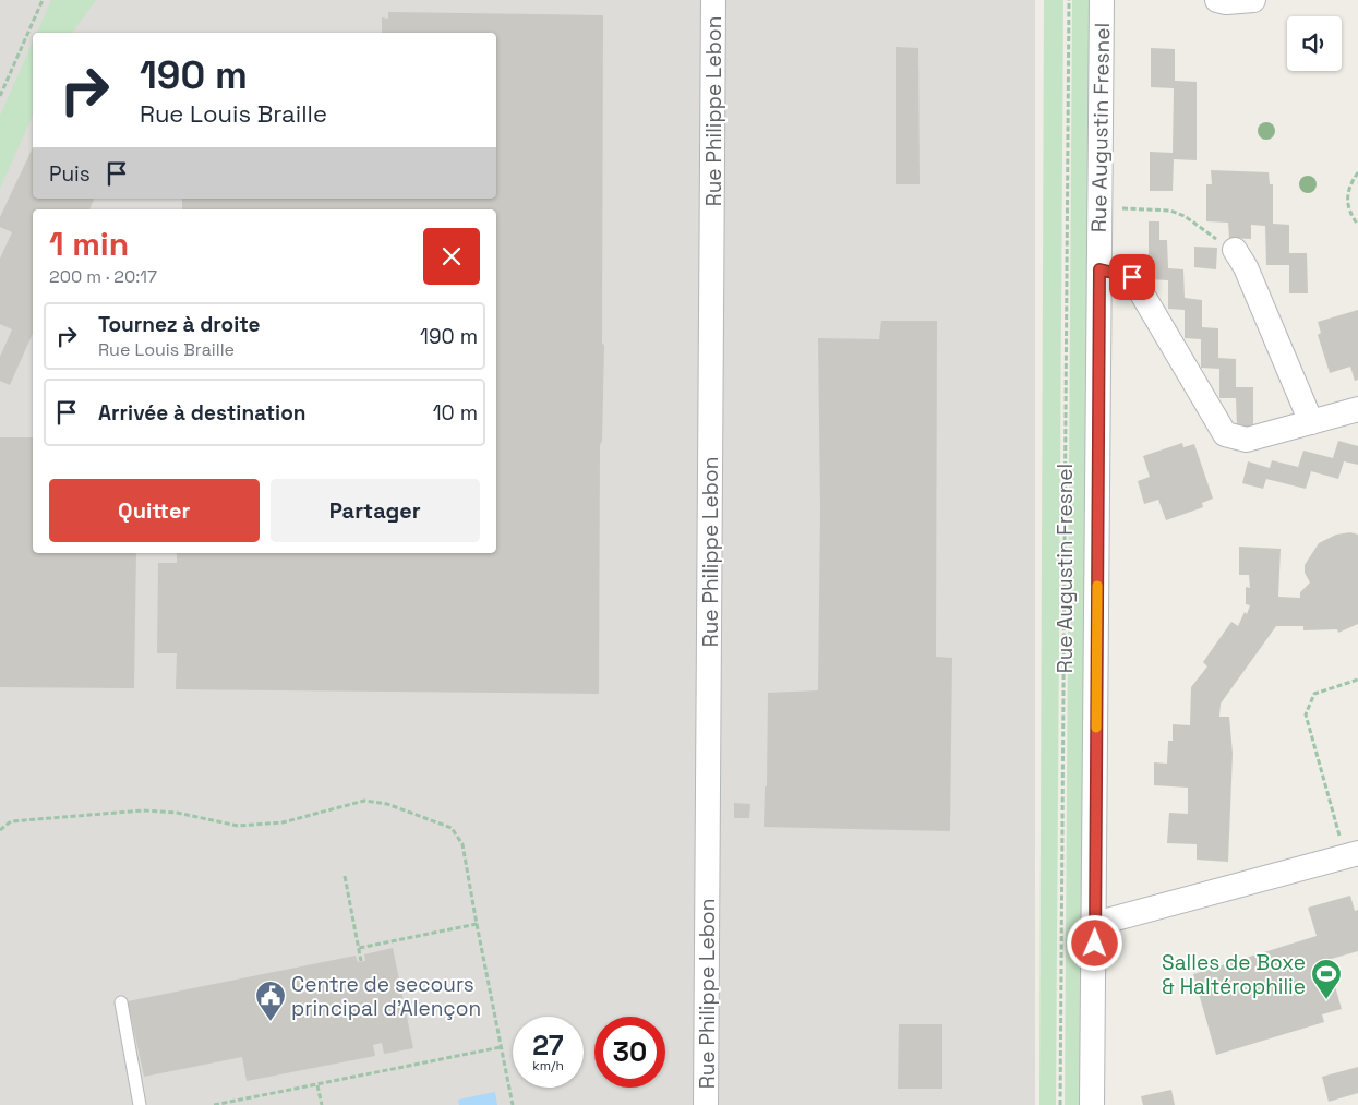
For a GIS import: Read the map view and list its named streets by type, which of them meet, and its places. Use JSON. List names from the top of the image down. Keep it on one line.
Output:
{"streets":{"street":["Rue Philippe Lebon","Rue Augustin Fresnel"]},"places":{"sports":["Salles de Boxe & Haltérophilie"],"public building":["Centre de secours principal d'Alençon"]},"page":{"turn":["190 m","Rue Louis Braille"],"then":"Puis","heading":["1 min","200 m · 20:17"],"list":[{"name":"Tournez à droite","note":"Rue Louis Braille","value":"190 m"},{"name":"Arrivée à destination","value":"10 m"}],"buttons":["Quitter","Partager"],"speed":"27 km/h","limit":"30"}}
